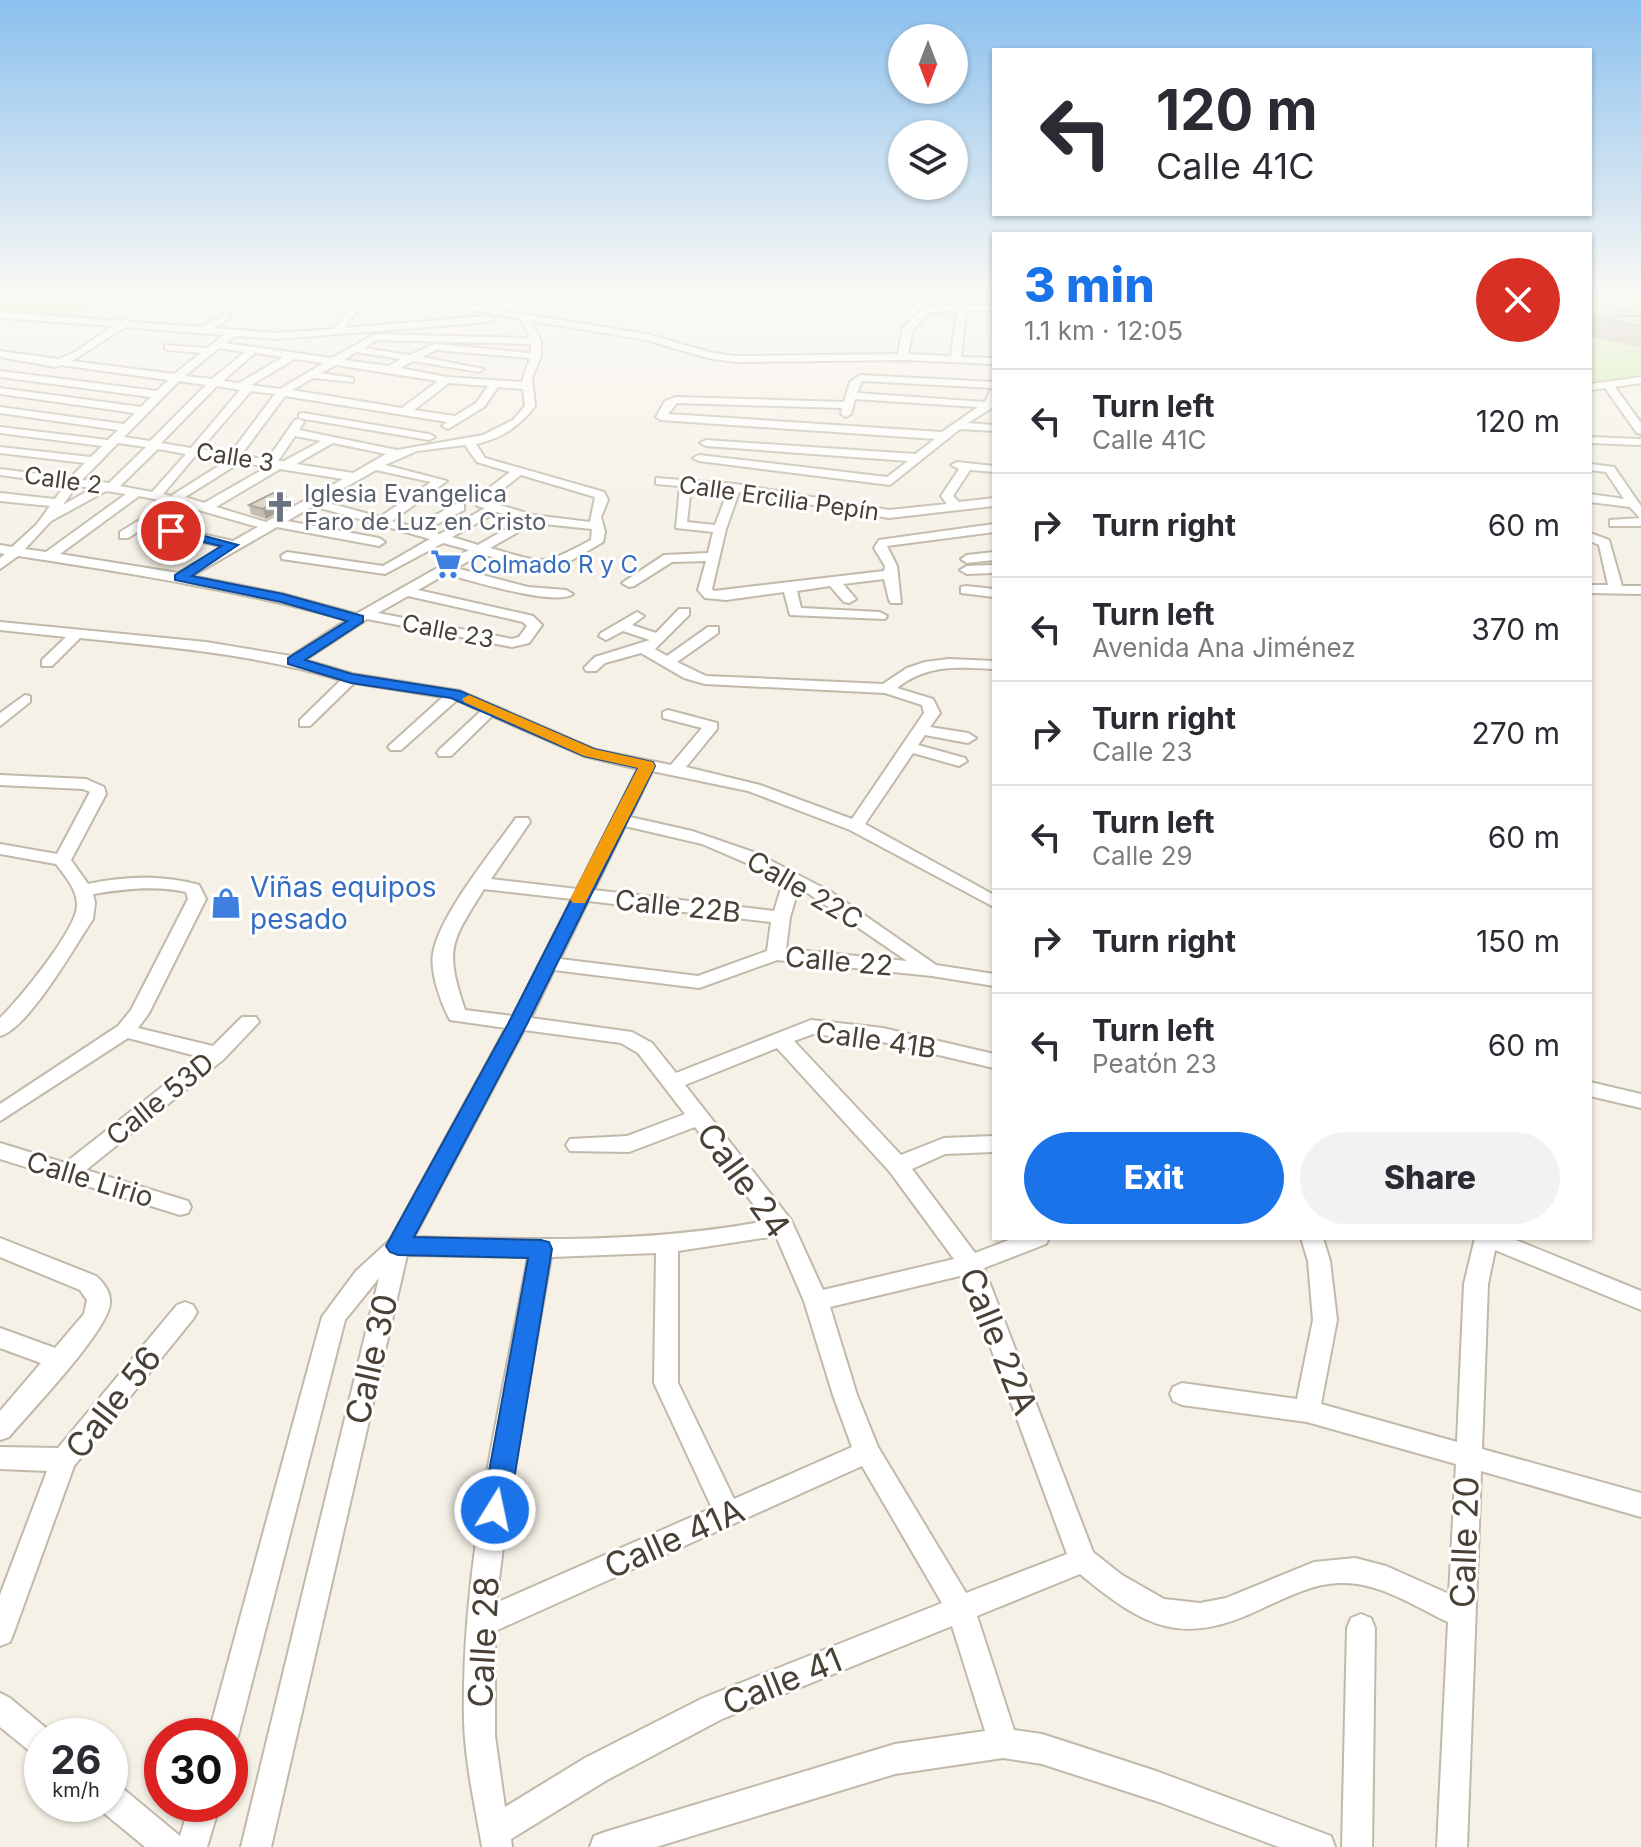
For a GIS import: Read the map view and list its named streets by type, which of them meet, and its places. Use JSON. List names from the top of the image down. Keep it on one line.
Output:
{"streets":{"street":["Calle 3","Calle 2","Calle Ercilia Pepín","Calle 23","Calle 22C","Calle 22B","Calle 22","Calle 41B","Calle 53D","Calle Lirio","Calle 24","Calle 22A","Calle 30","Calle 56","Calle 41A","Calle 20","Calle 28","Calle 41"]},"crossings":[["Calle 22C","Calle 22"],["Calle 22B","Calle 24"],["Calle 41B","Calle 24"],["Calle 41B","Calle 22A"],["Calle 53D","Calle Lirio"],["Calle 24","Calle 41A"],["Calle 24","Calle 41"],["Calle 22A","Calle 41"],["Calle 41A","Calle 28"],["Calle 28","Calle 41"]],"places":{"church":["Iglesia Evangelica Faro de Luz en Cristo"],"supermarket":["Colmado R y C"],"shop":["Viñas equipos pesado"]},"north":"bottom","page":{"turn":["120 m","Calle 41C"],"heading":["3 min","1.1 km · 12:05"],"list":[{"name":"Turn left","note":"Calle 41C","value":"120 m"},{"name":"Turn right","value":"60 m"},{"name":"Turn left","note":"Avenida Ana Jiménez","value":"370 m"},{"name":"Turn right","note":"Calle 23","value":"270 m"},{"name":"Turn left","note":"Calle 29","value":"60 m"},{"name":"Turn right","value":"150 m"},{"name":"Turn left","note":"Peatón 23","value":"60 m"}],"buttons":["Exit","Share"],"speed":"26 km/h","limit":"30"}}
